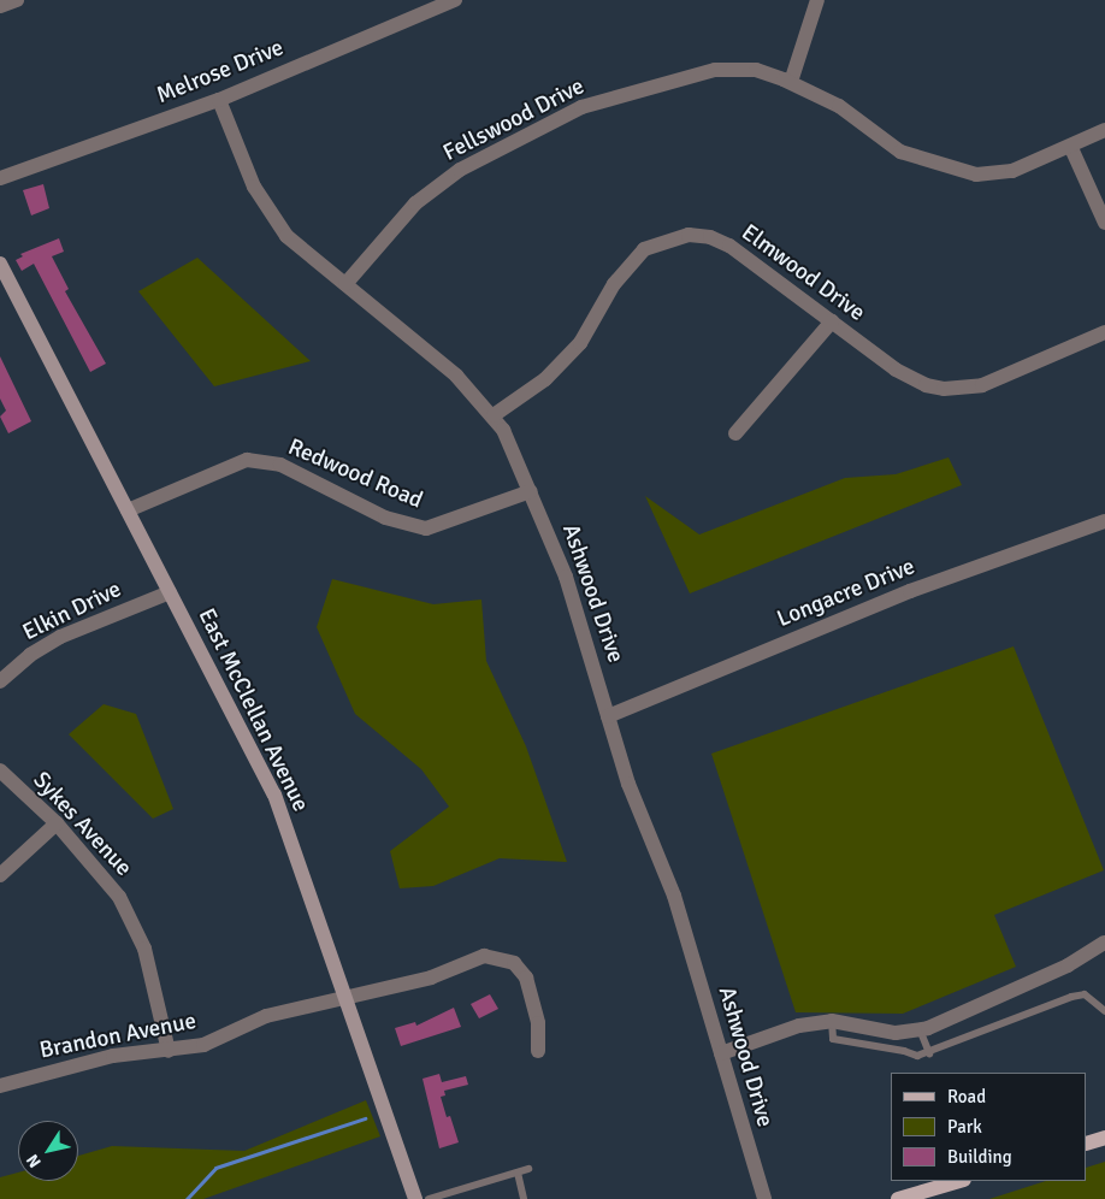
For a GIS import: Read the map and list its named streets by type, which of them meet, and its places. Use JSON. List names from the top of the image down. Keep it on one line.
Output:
{"streets":{"street":["Melrose Drive","Fellswood Drive","Elmwood Drive","Redwood Road","Ashwood Drive","Longacre Drive","Elkin Drive","East McClellan Avenue","Sykes Avenue","Brandon Avenue"]},"crossings":[["Melrose Drive","Ashwood Drive"],["Fellswood Drive","Ashwood Drive"],["Elmwood Drive","Ashwood Drive"],["Redwood Road","Ashwood Drive"],["Redwood Road","East McClellan Avenue"],["Ashwood Drive","Longacre Drive"],["Elkin Drive","East McClellan Avenue"],["East McClellan Avenue","Brandon Avenue"],["Sykes Avenue","Brandon Avenue"]],"legend":["Road","Park","Building"],"north":"bottom left"}
